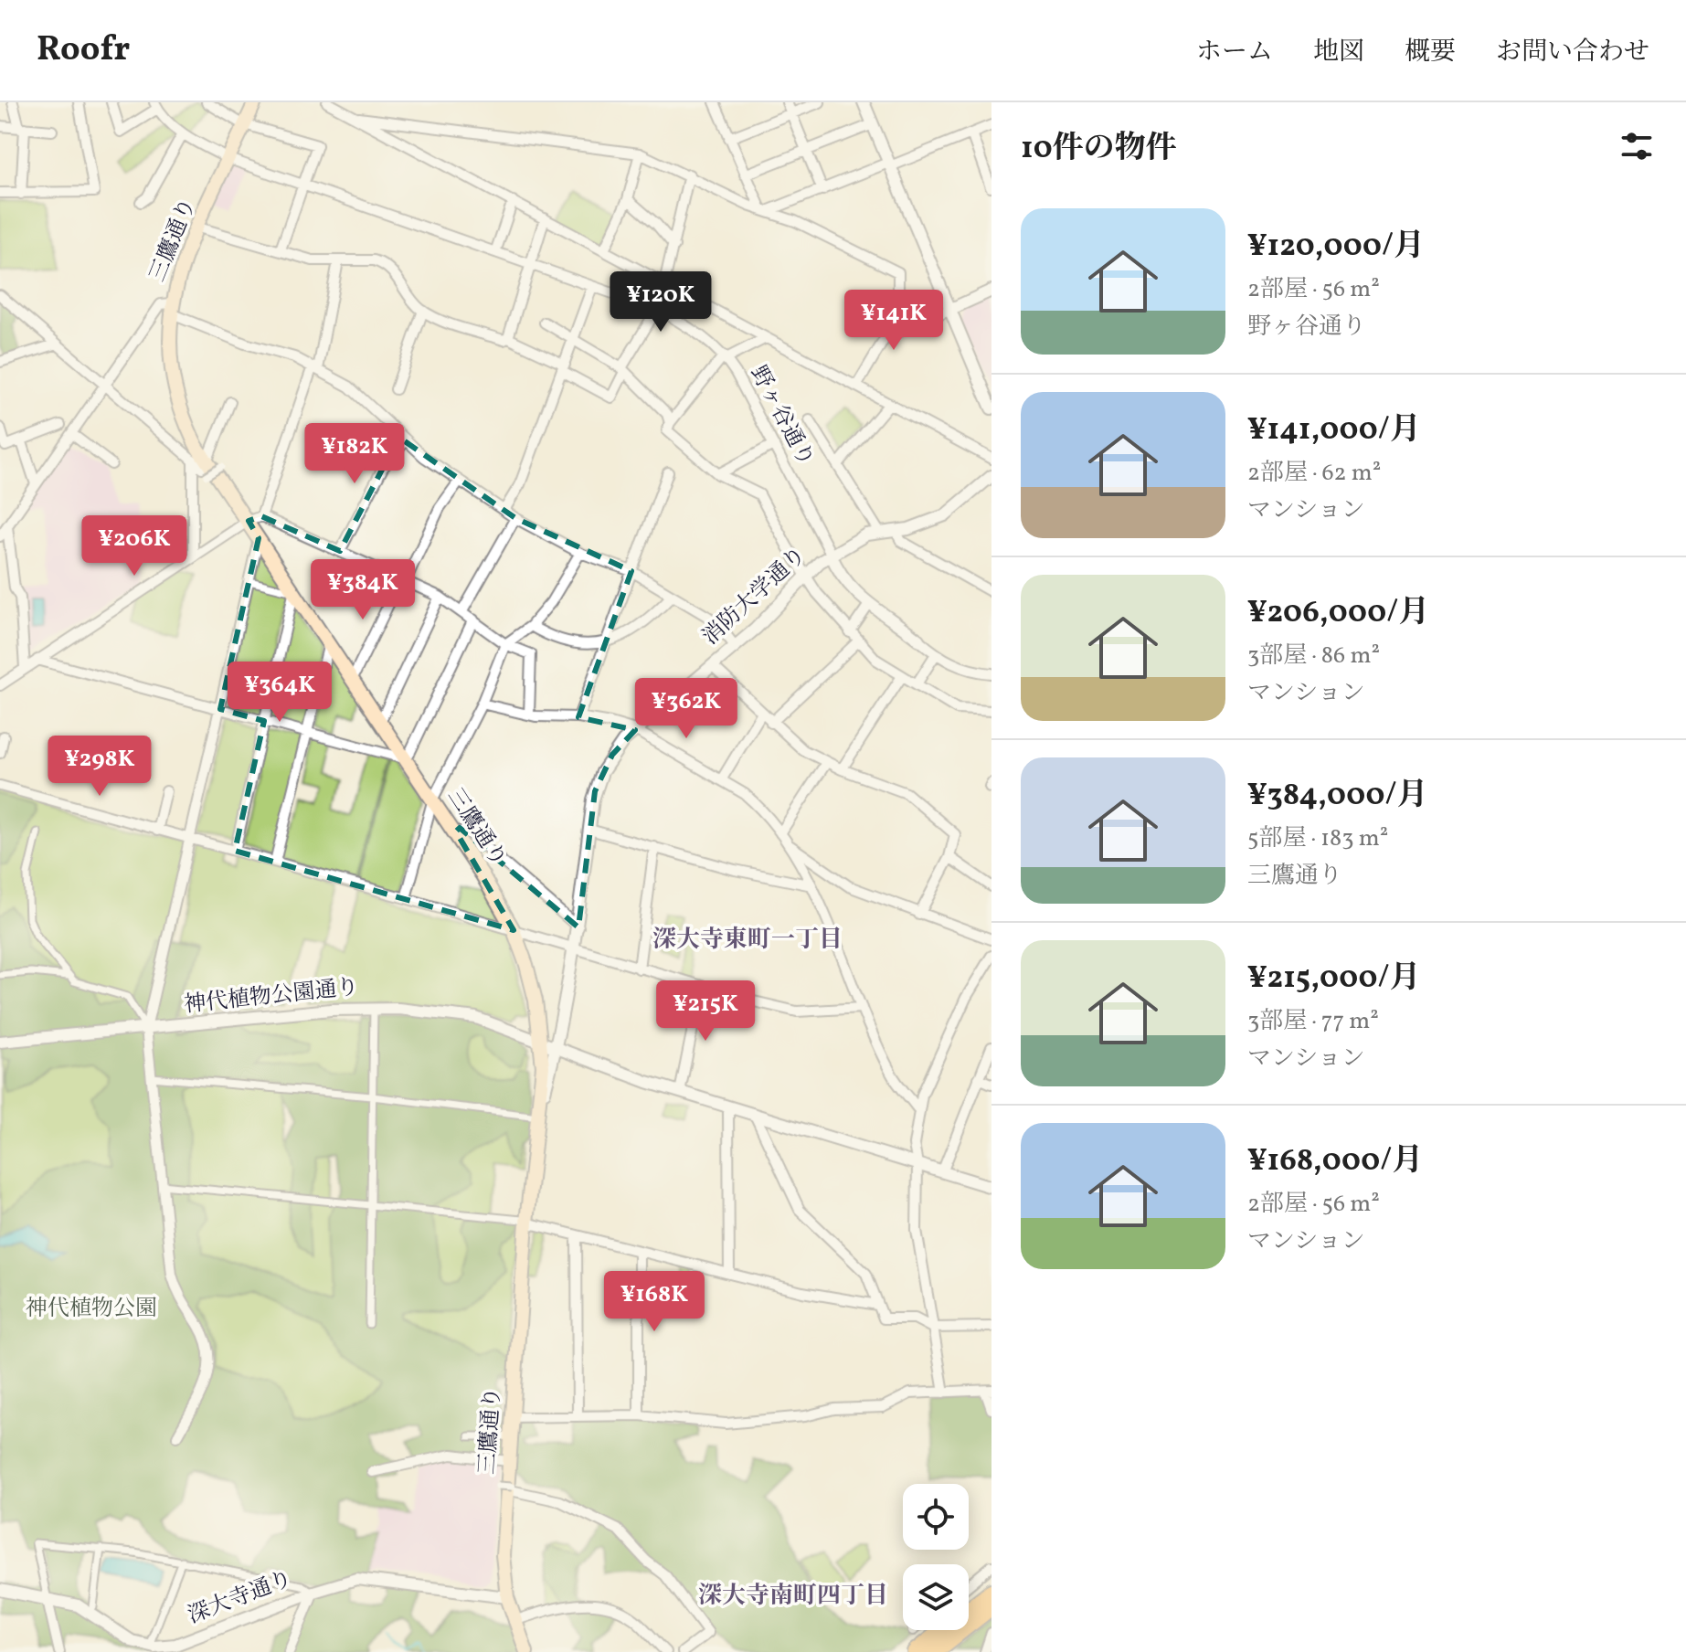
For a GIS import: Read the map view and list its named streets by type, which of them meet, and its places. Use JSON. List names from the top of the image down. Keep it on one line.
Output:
{"streets":{"main road":["三鷹通り"],"street":["野ヶ谷通り","消防大学通り","神代植物公園通り","深大寺通り"]},"crossings":[["三鷹通り","野ヶ谷通り"],["三鷹通り","消防大学通り"],["三鷹通り","神代植物公園通り"],["三鷹通り","深大寺通り"],["野ヶ谷通り","消防大学通り"],["消防大学通り","神代植物公園通り"]],"districts":["深大寺東町一丁目","深大寺南町四丁目"],"parks":["神代植物公園"],"page":{"header":"Roofr","nav":["ホーム","地図","概要","お問い合わせ"],"heading":"10件の物件","list":[{"name":"¥120,000/月","note":"2部屋 · 56 m² · 野ヶ谷通り"},{"name":"¥141,000/月","note":"2部屋 · 62 m² · マンション"},{"name":"¥206,000/月","note":"3部屋 · 86 m² · マンション"},{"name":"¥384,000/月","note":"5部屋 · 183 m² · 三鷹通り"},{"name":"¥215,000/月","note":"3部屋 · 77 m² · マンション"},{"name":"¥168,000/月","note":"2部屋 · 56 m² · マンション"}],"price":["¥120K","¥141K","¥182K","¥206K","¥384K","¥364K","¥362K","¥298K","¥215K","¥168K"]}}
